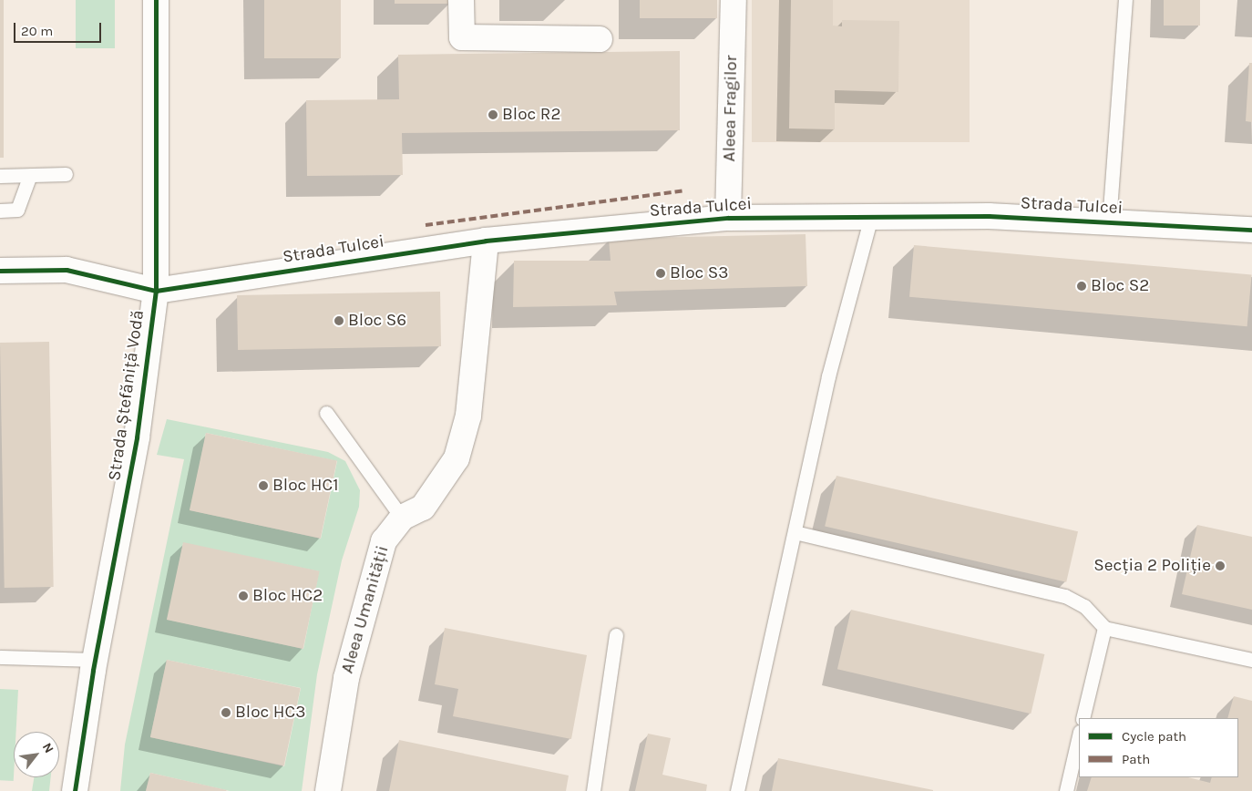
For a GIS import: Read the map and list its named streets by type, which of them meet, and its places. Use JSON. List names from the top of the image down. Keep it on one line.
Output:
{"streets":{"street":["Aleea Fragilor","Strada Tulcei","Strada Ștefăniță Vodă","Aleea Umanității"]},"crossings":[["Aleea Fragilor","Strada Tulcei"],["Strada Tulcei","Strada Ștefăniță Vodă"],["Strada Tulcei","Aleea Umanității"]],"places":["Bloc R2","Bloc S3","Bloc S2","Bloc S6","Bloc HC1","Secția 2 Poliție","Bloc HC2","Bloc HC3"],"legend":["Cycle path","Path"],"scale_bar":"20 m","north":"top right"}
